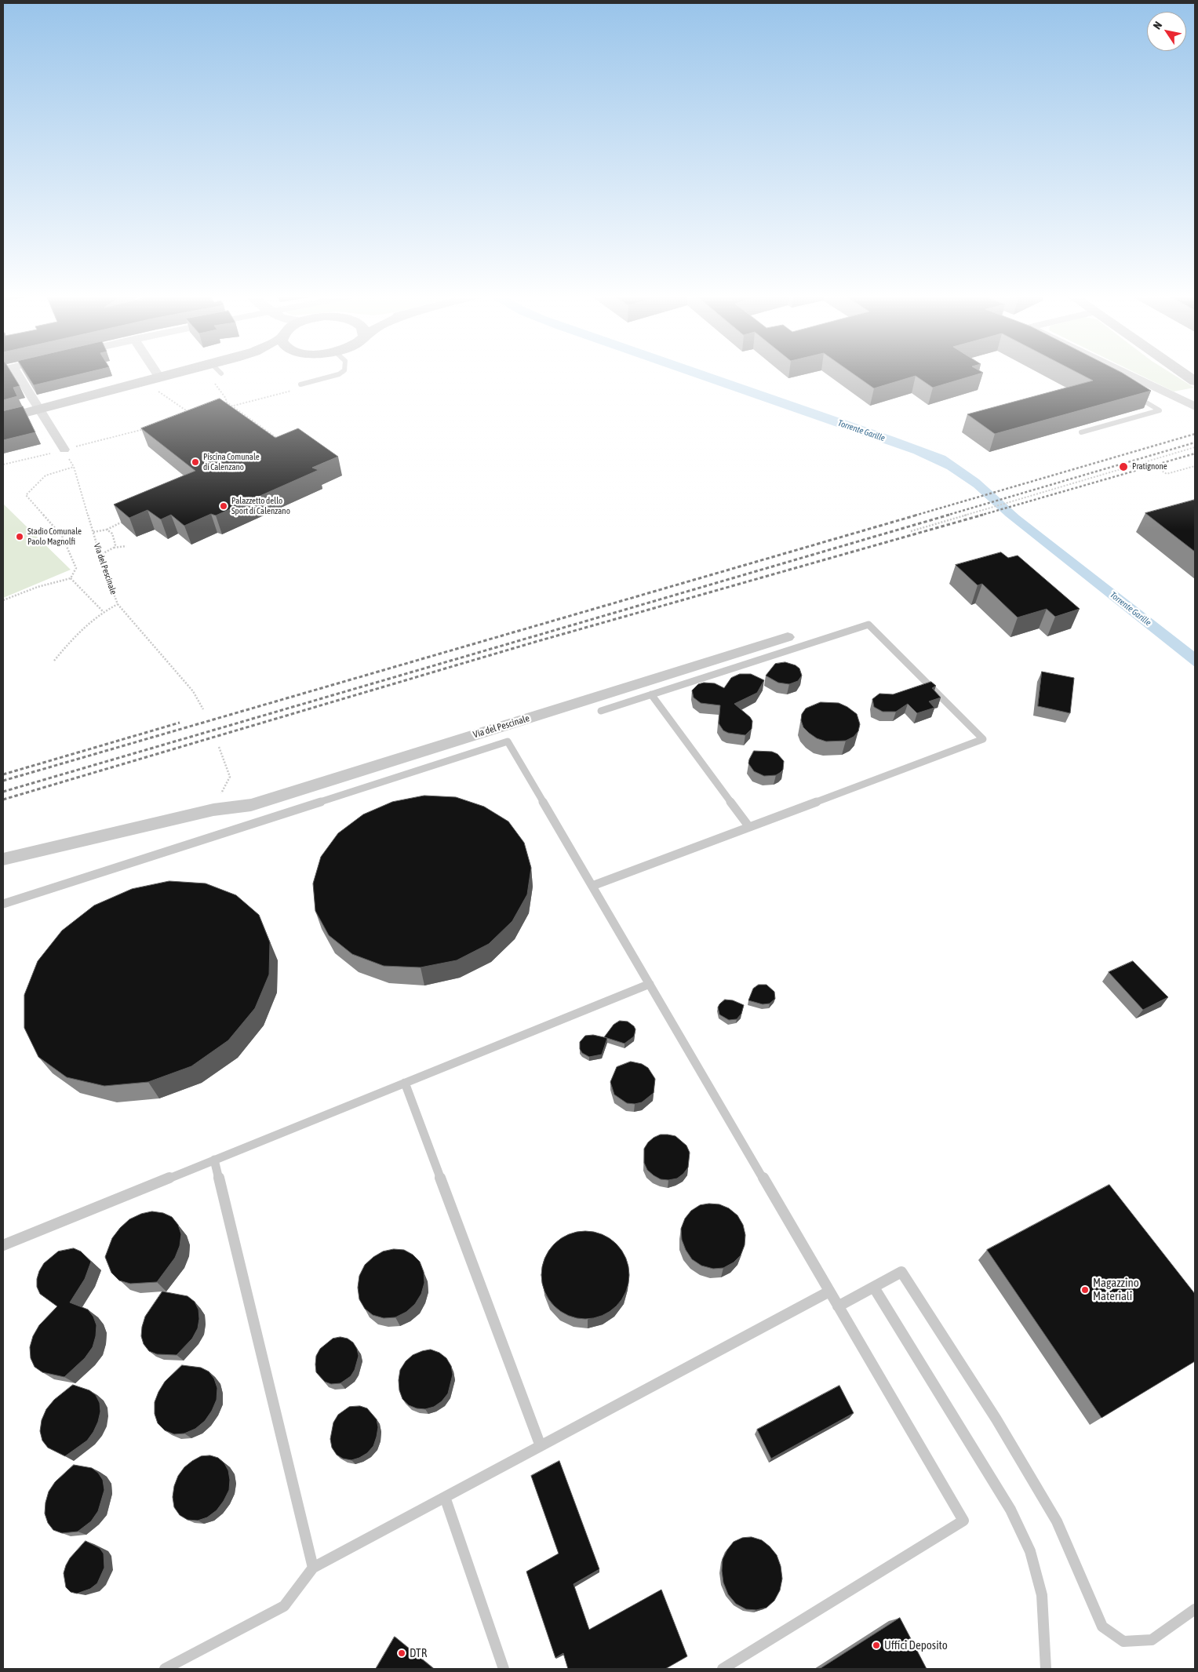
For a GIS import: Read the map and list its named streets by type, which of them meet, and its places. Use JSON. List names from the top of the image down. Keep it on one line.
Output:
{"streets":{"street":["Via del Pescinale"]},"water":["Torrente Garille"],"places":["Piscina Comunale di Calenzano","Pratignone","Palazzetto dello Sport di Calenzano","Stadio Comunale Paolo Magnolfi","Magazzino Materiali","Uffici Deposito","DTR"],"north":"top left"}
